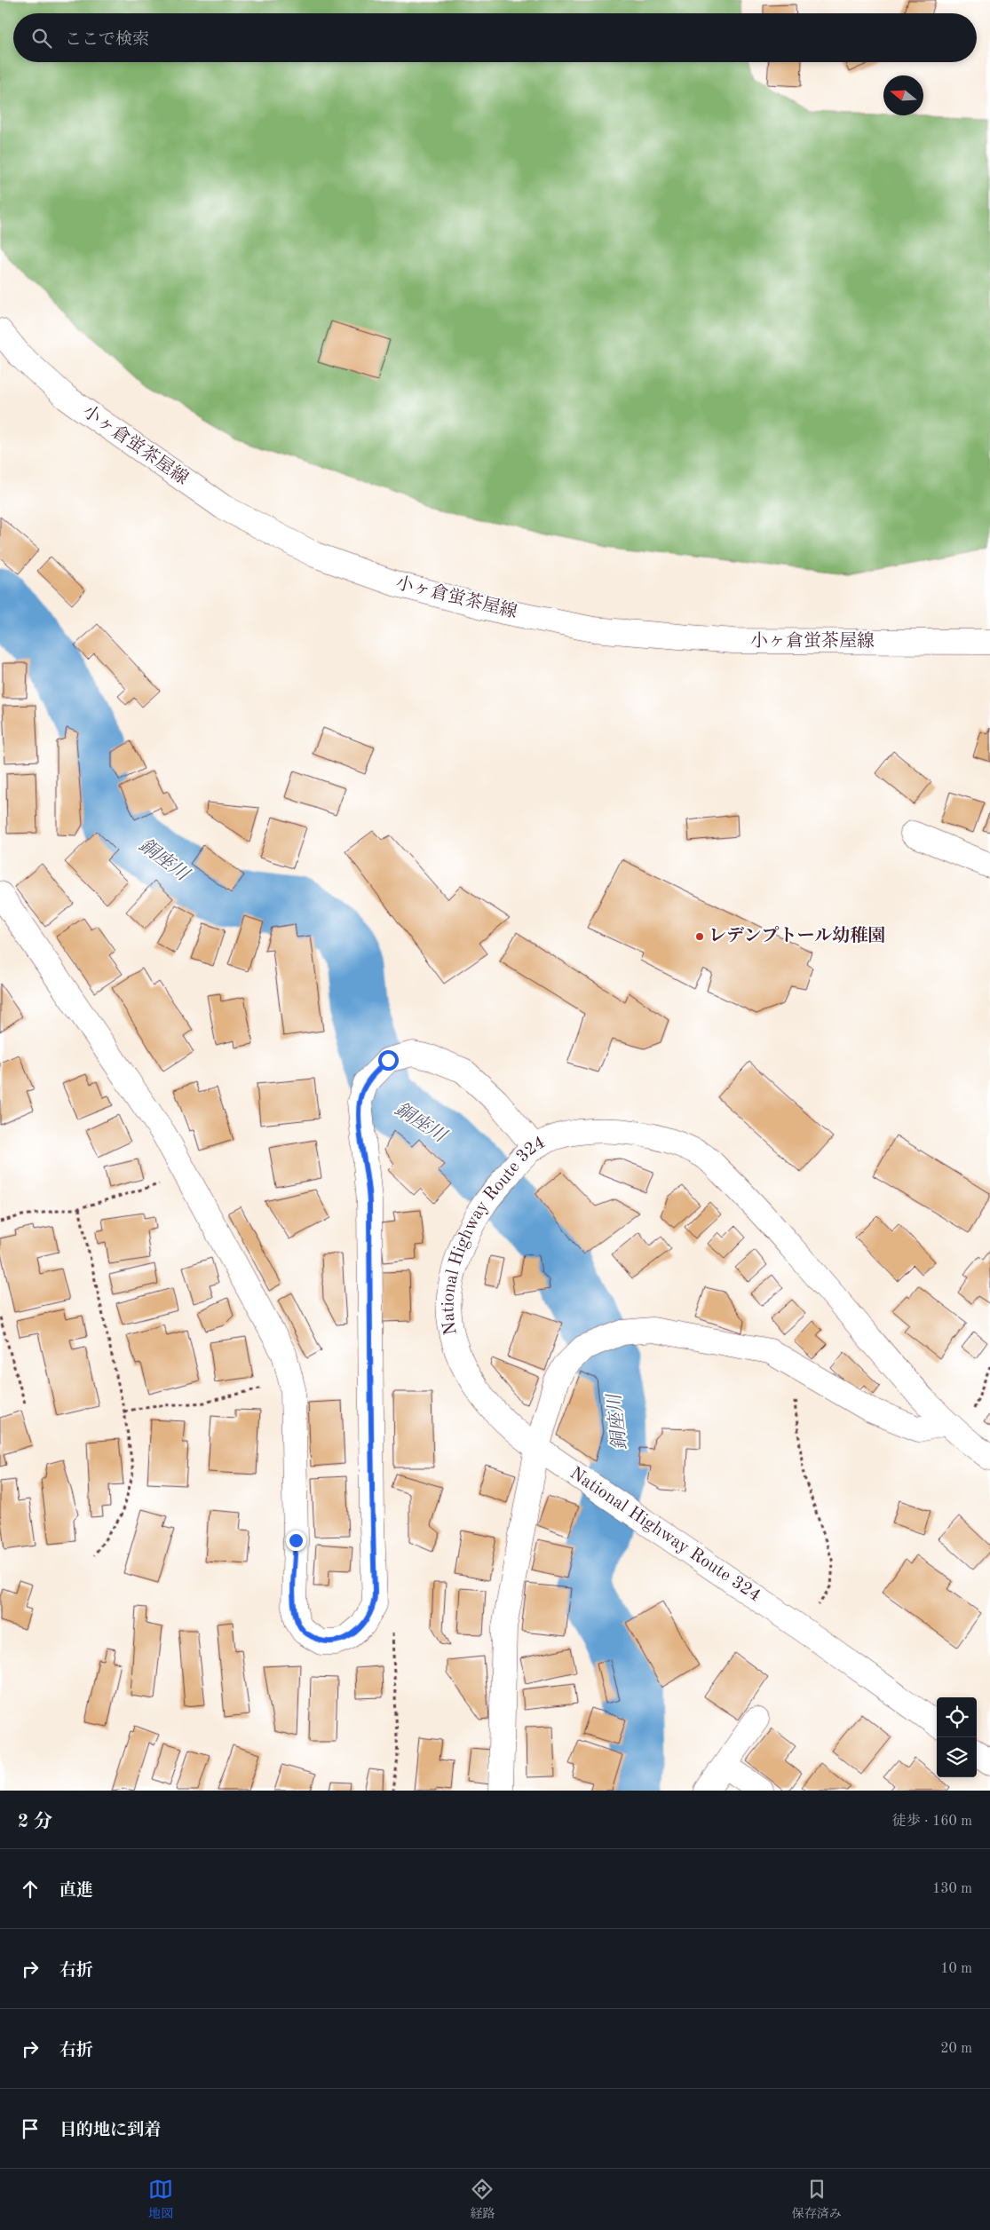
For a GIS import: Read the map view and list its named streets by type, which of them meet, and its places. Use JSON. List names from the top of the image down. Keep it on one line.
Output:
{"streets":{"main road":["小ヶ倉蛍茶屋線","National Highway Route 324"]},"water":["銅座川"],"places":["レデンプトール幼稚園"],"north":"left","page":{"search":"ここで検索","heading":["2 分","徒歩 · 160 m"],"list":[["直進","130 m"],["右折","10 m"],["右折","20 m"],"目的地に到着"],"nav":["地図","経路","保存済み"]}}
